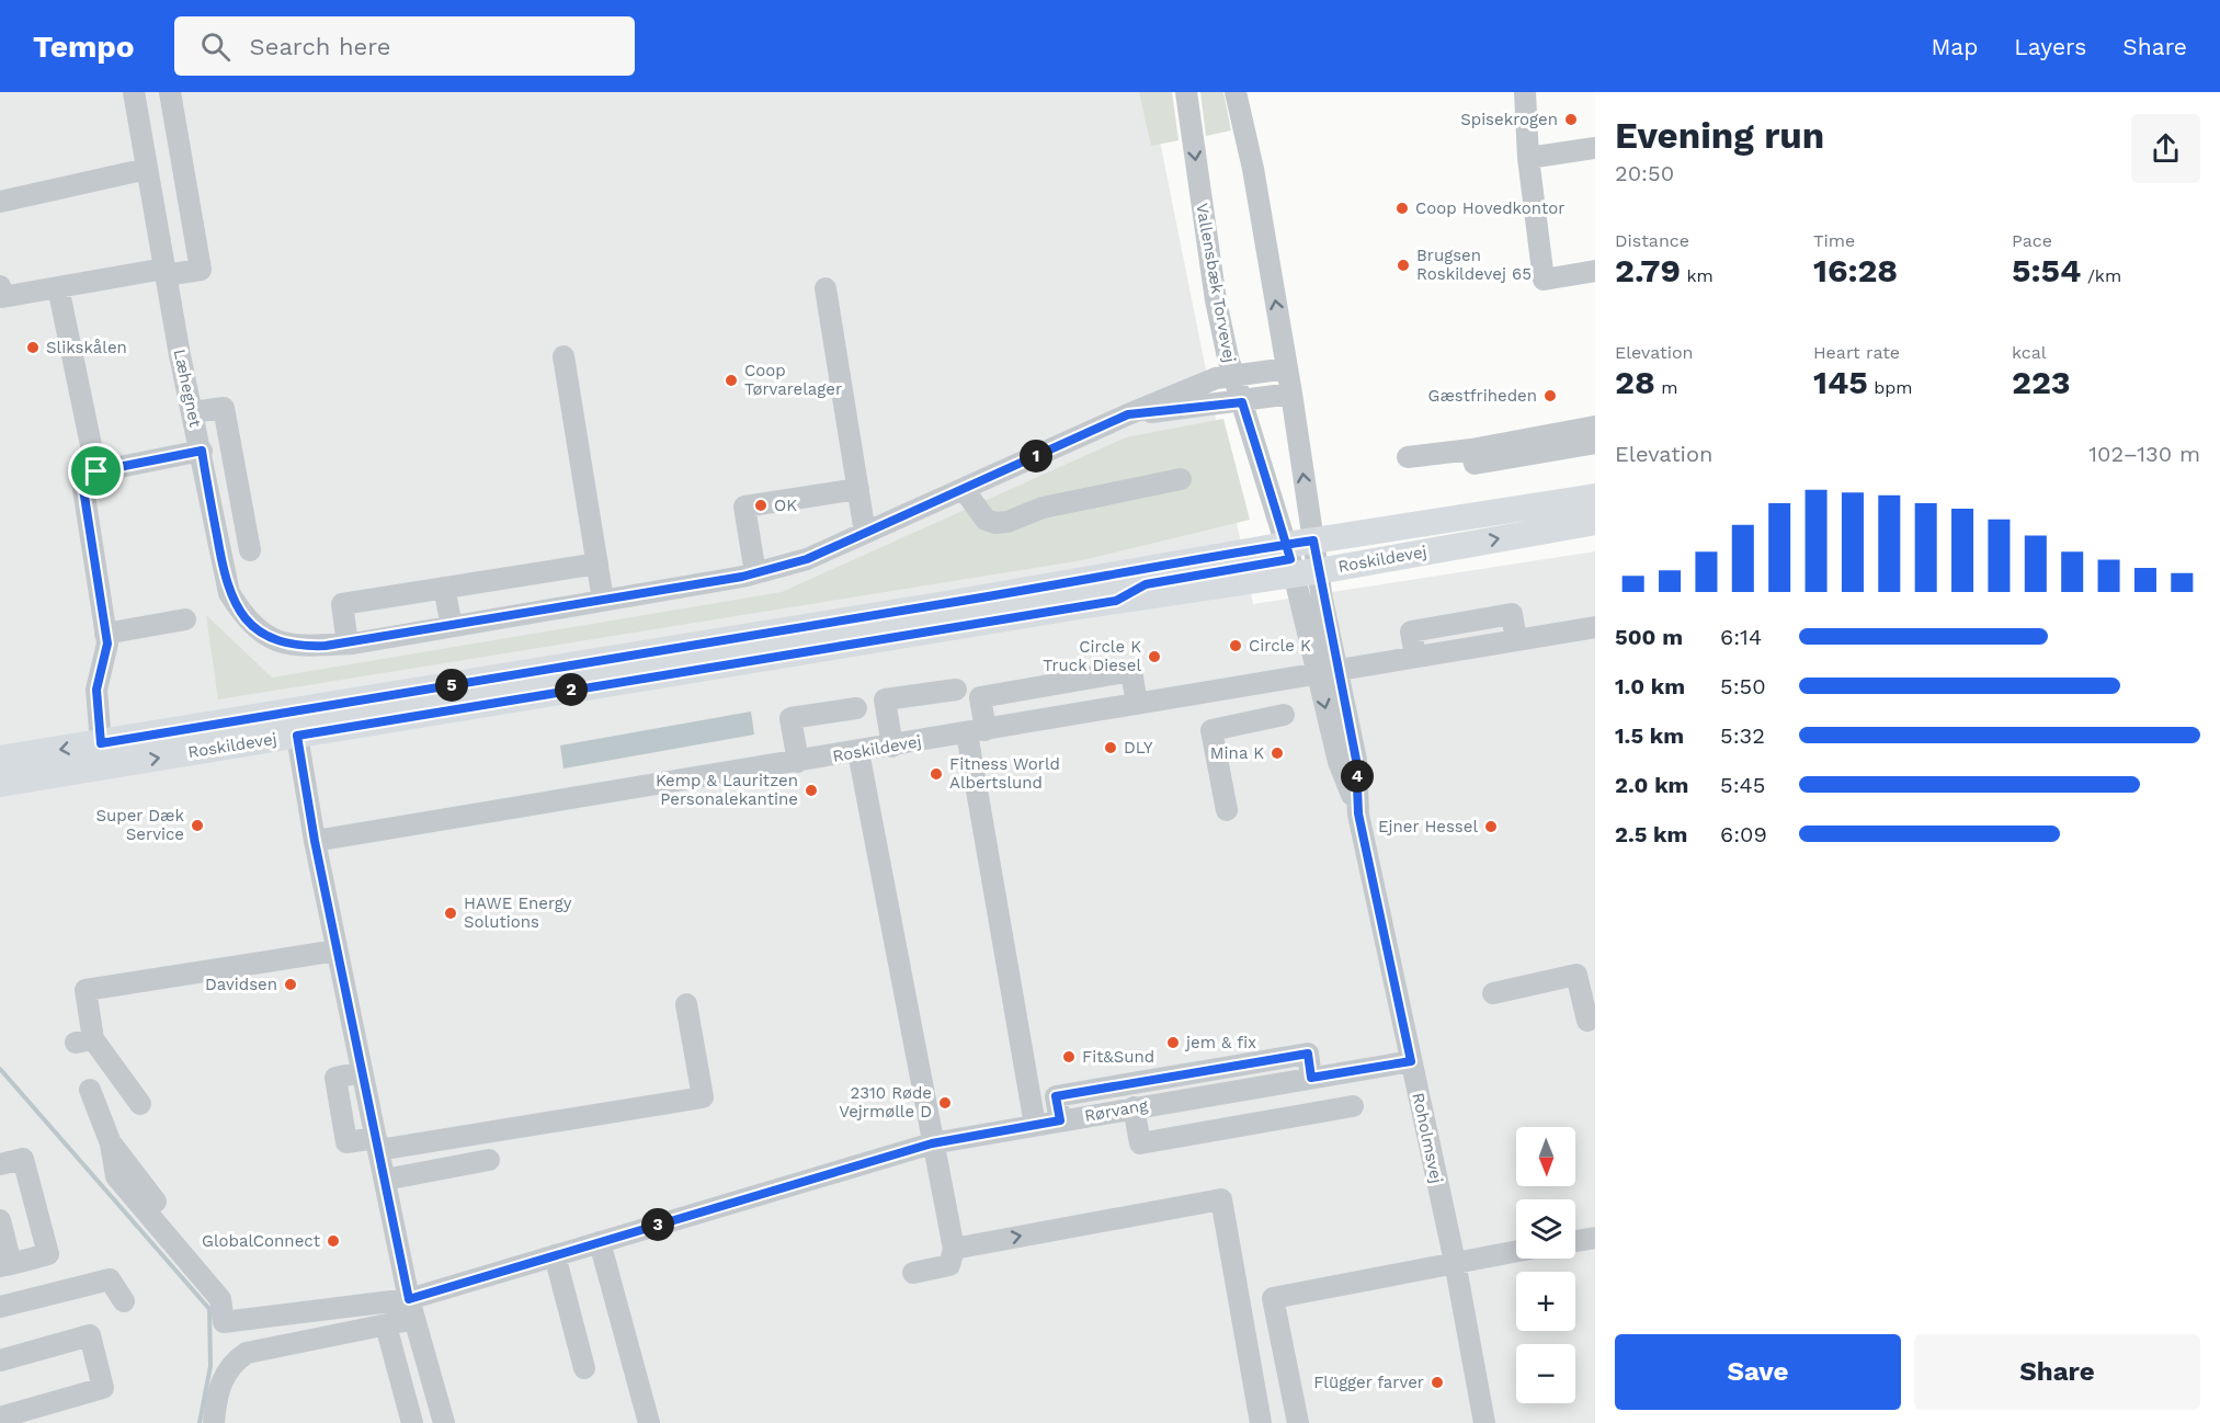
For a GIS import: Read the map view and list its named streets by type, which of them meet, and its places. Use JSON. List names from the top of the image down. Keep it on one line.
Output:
{"streets":{"main road":["Roskildevej"],"street":["Vallensbæk Torvevej","Læhegnet","Rørvang","Roholmsvej"]},"crossings":[["Vallensbæk Torvevej","Læhegnet"],["Vallensbæk Torvevej","Roskildevej"],["Vallensbæk Torvevej","Roholmsvej"],["Roskildevej","Roholmsvej"],["Rørvang","Roholmsvej"]],"places":["Spisekrogen","Coop Hovedkontor","Brugsen Roskildevej 65","Slikskålen","Coop Tørvarelager","Gæstfriheden","OK","Circle K","Circle K Truck Diesel","DLY","Mina K","Fitness World Albertslund","Kemp & Lauritzen Personalekantine","Super Dæk Service","Ejner Hessel","HAWE Energy Solutions","Davidsen","jem & fix","Fit&Sund","2310 Røde Vejrmølle D","GlobalConnect","Flügger farver"],"north":"bottom","page":{"header":"Tempo","search":"Search here","nav":["Map","Layers","Share"],"heading":["Evening run","20:50"],"stats":[["Distance","2.79 km"],["Time","16:28"],["Pace","5:54 /km"],["Elevation","28 m"],["Heart rate","145 bpm"],["kcal","223"]],"chart":["Elevation","102–130 m"],"pins":["1","5","2","4","3"],"list":[{"name":"500 m","note":"6:14"},{"name":"1.0 km","note":"5:50"},{"name":"1.5 km","note":"5:32"},{"name":"2.0 km","note":"5:45"},{"name":"2.5 km","note":"6:09"}],"map_buttons":["+","−"],"buttons":["Save","Share"]}}
